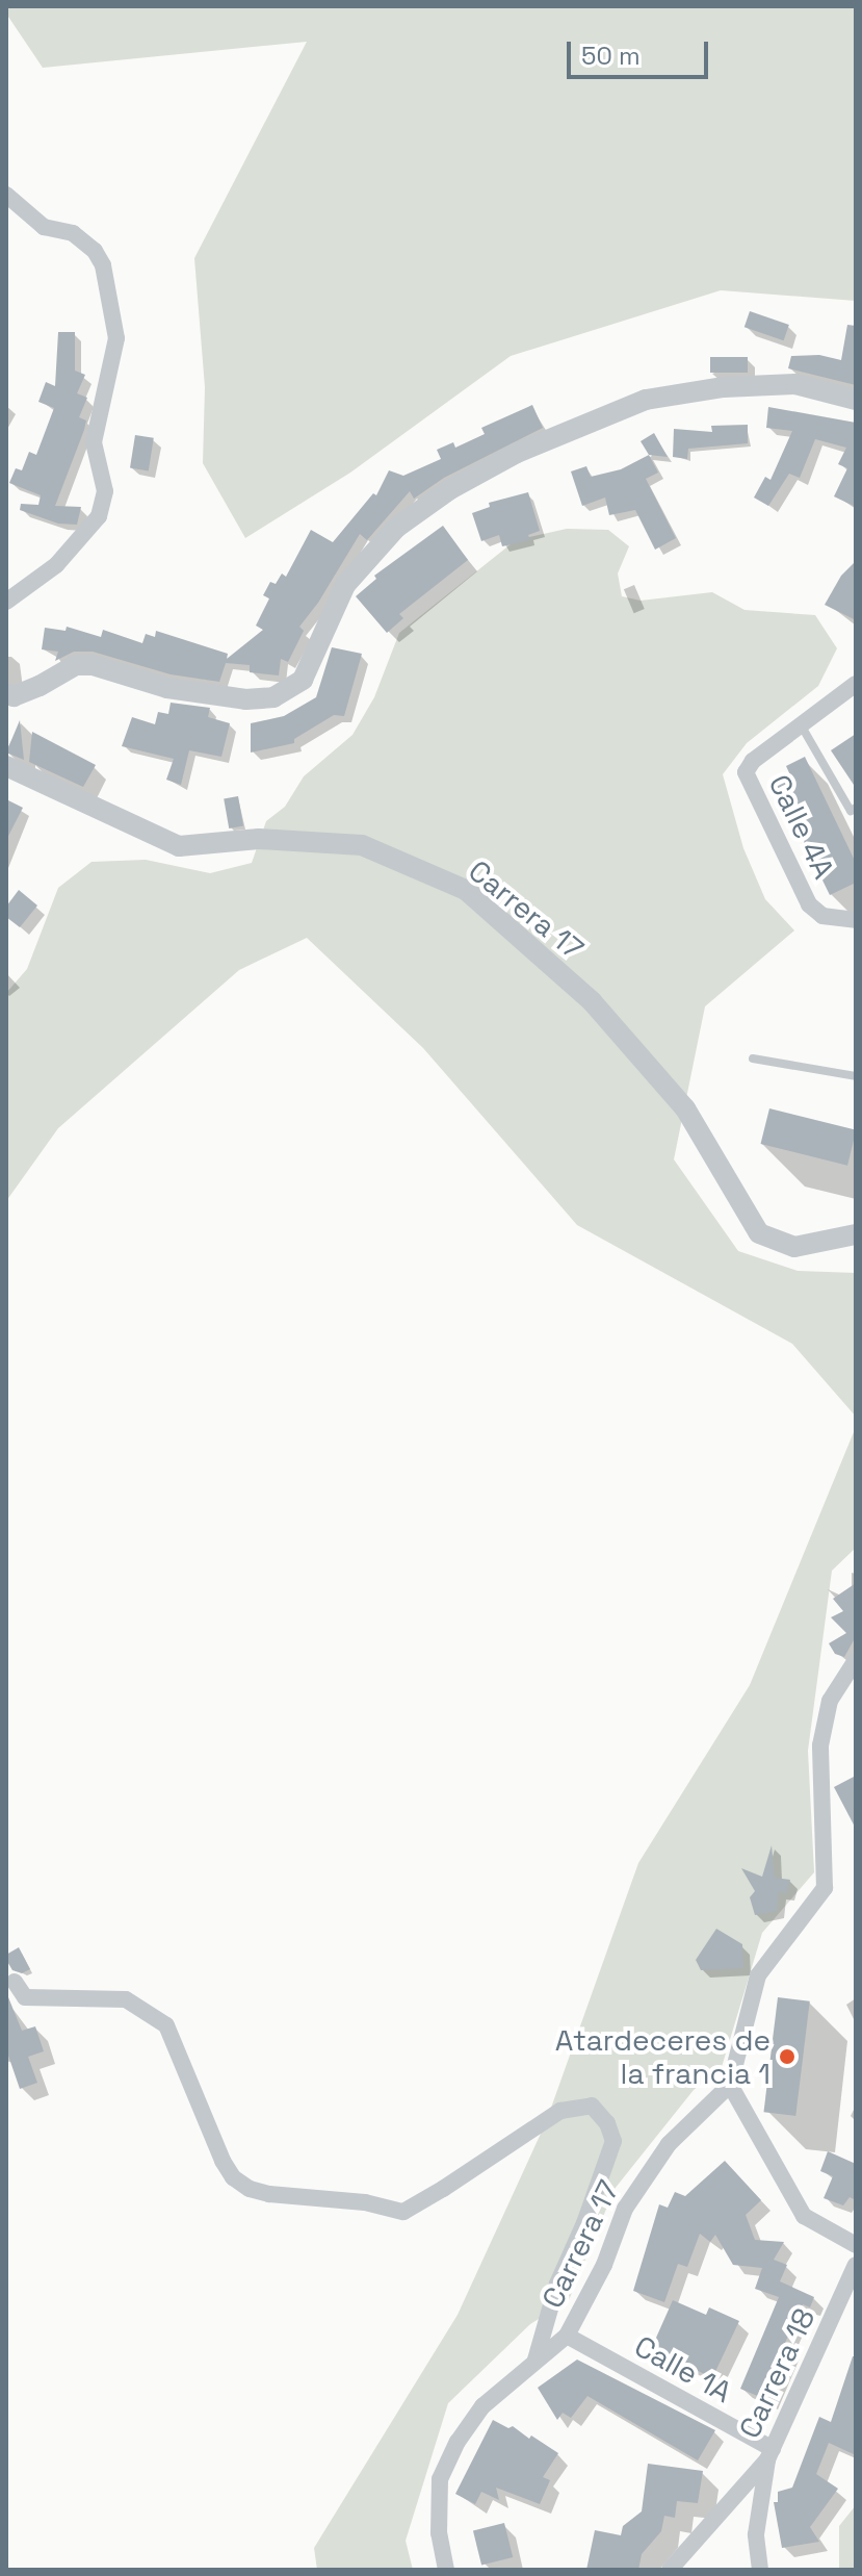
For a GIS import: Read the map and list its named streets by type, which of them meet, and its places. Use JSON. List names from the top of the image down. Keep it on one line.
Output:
{"streets":{"street":["Calle 4A","Carrera 17","Calle 1A","Carrera 18"]},"crossings":[["Carrera 17","Calle 1A"],["Calle 1A","Carrera 18"]],"places":["Atardeceres de la francia 1"],"scale_bar":"50 m"}
